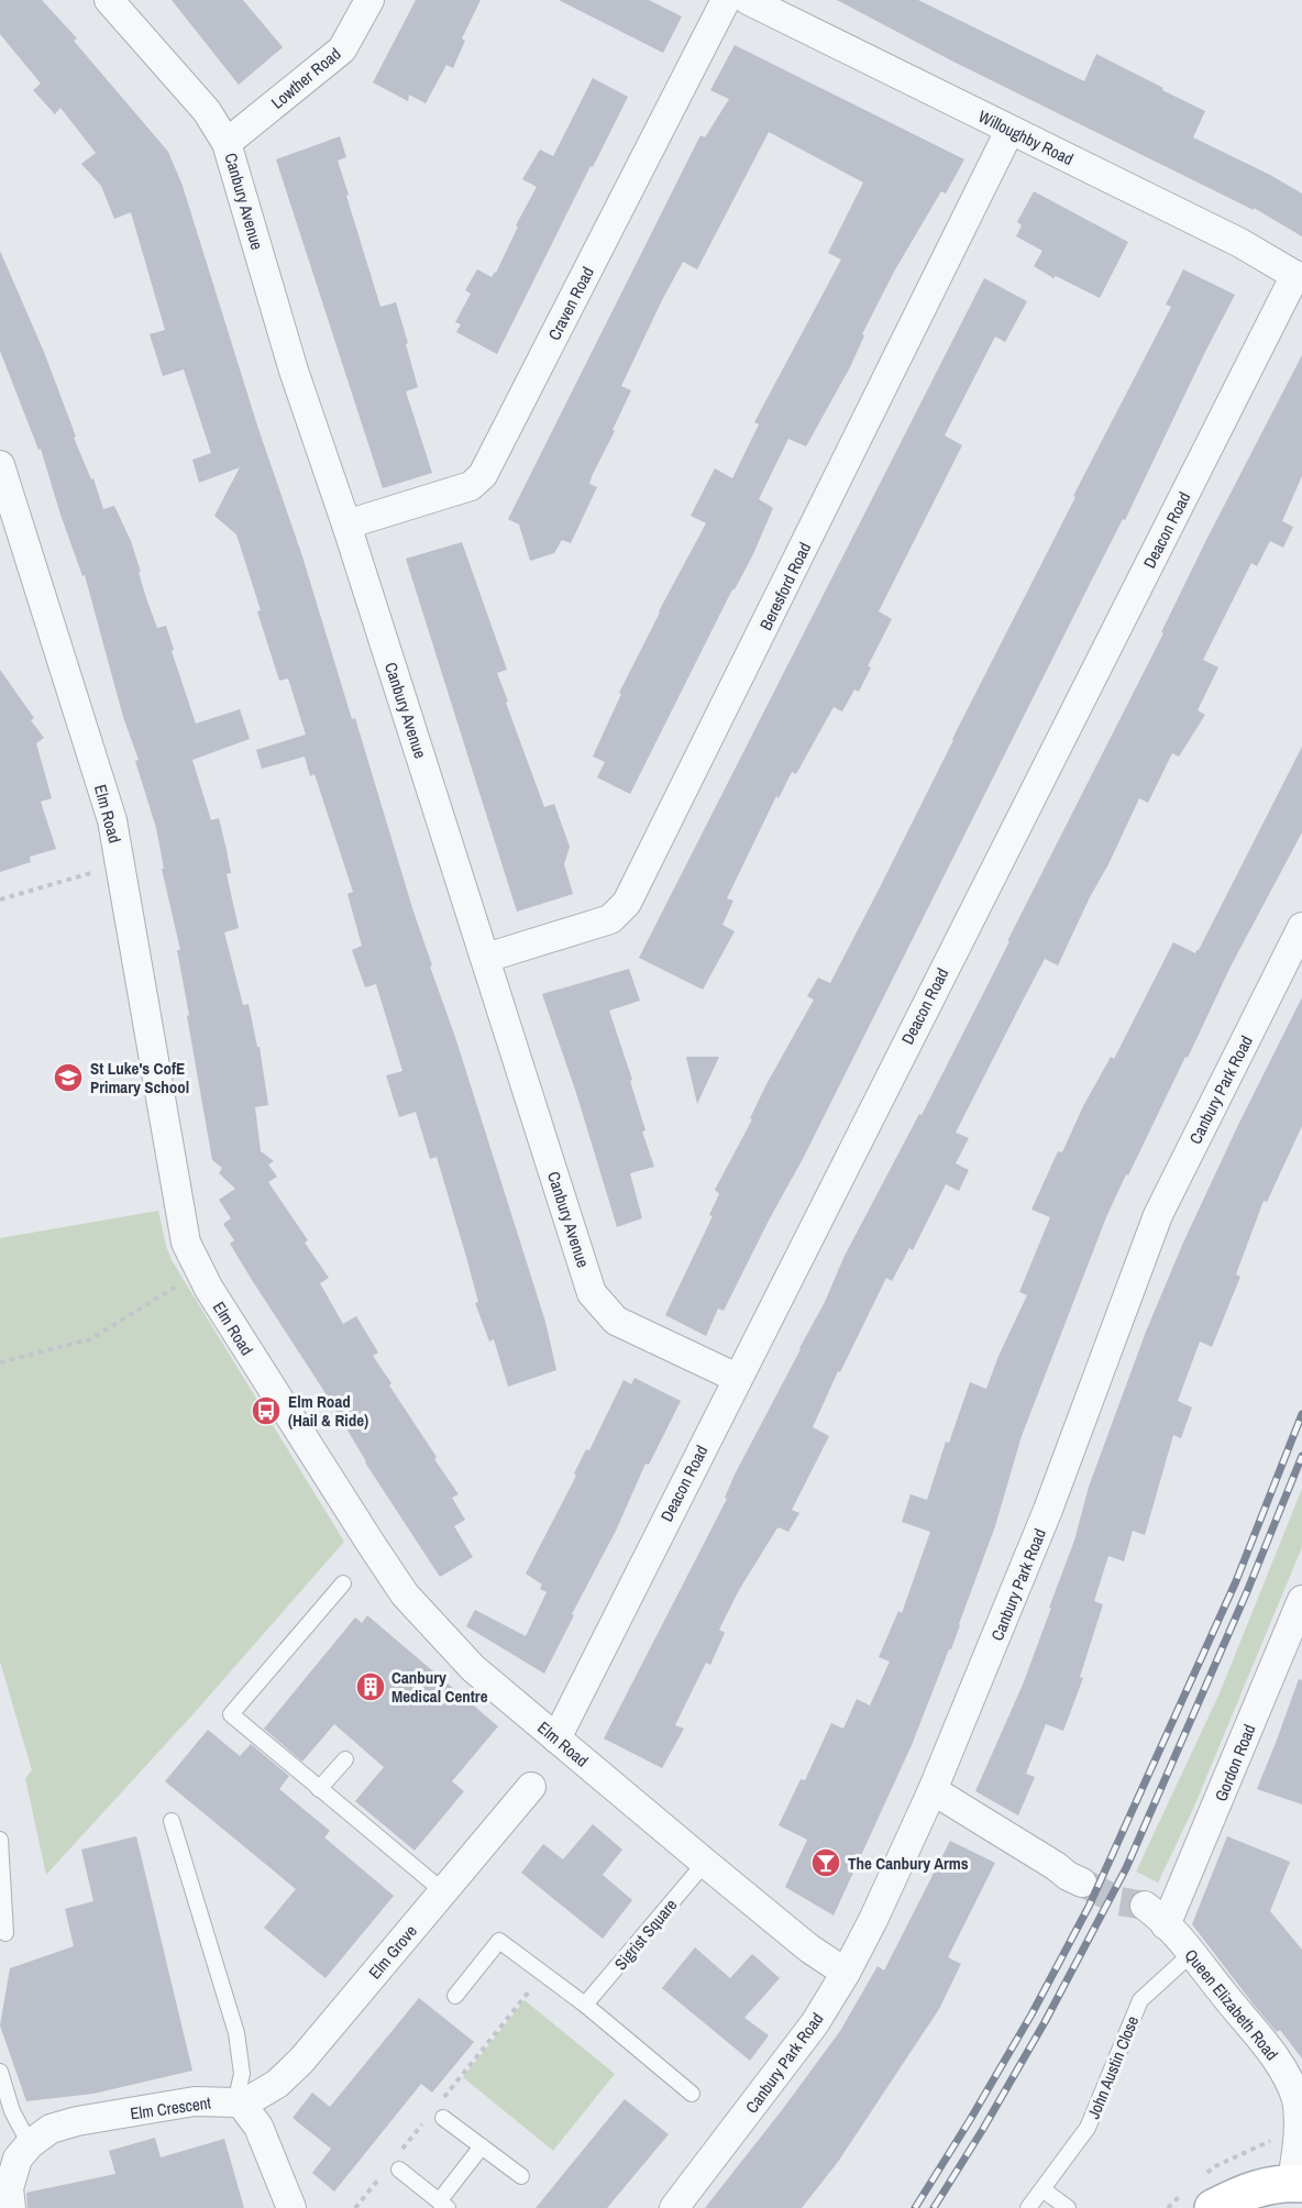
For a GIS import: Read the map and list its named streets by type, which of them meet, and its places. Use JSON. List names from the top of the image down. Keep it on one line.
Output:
{"streets":{"street":["Lowther Road","Willoughby Road","Canbury Avenue","Craven Road","Deacon Road","Beresford Road","Elm Road","Canbury Park Road","Gordon Road","Elm Grove","Queen Elizabeth Road","Elm Crescent"],"lane":["Sigrist Square","John Austin Close"]},"crossings":[["Lowther Road","Canbury Avenue"],["Willoughby Road","Deacon Road"],["Willoughby Road","Beresford Road"],["Canbury Avenue","Craven Road"],["Canbury Avenue","Deacon Road"],["Canbury Avenue","Beresford Road"],["Deacon Road","Elm Road"],["Elm Road","Canbury Park Road"],["Elm Road","Sigrist Square"],["Gordon Road","Queen Elizabeth Road"],["Elm Grove","Elm Crescent"],["Queen Elizabeth Road","John Austin Close"]],"places":{"school or university":["St Luke's CofE Primary School"],"bus stop":["Elm Road (Hail & Ride)"],"building":["Canbury Medical Centre"],"bar":["The Canbury Arms"]}}
